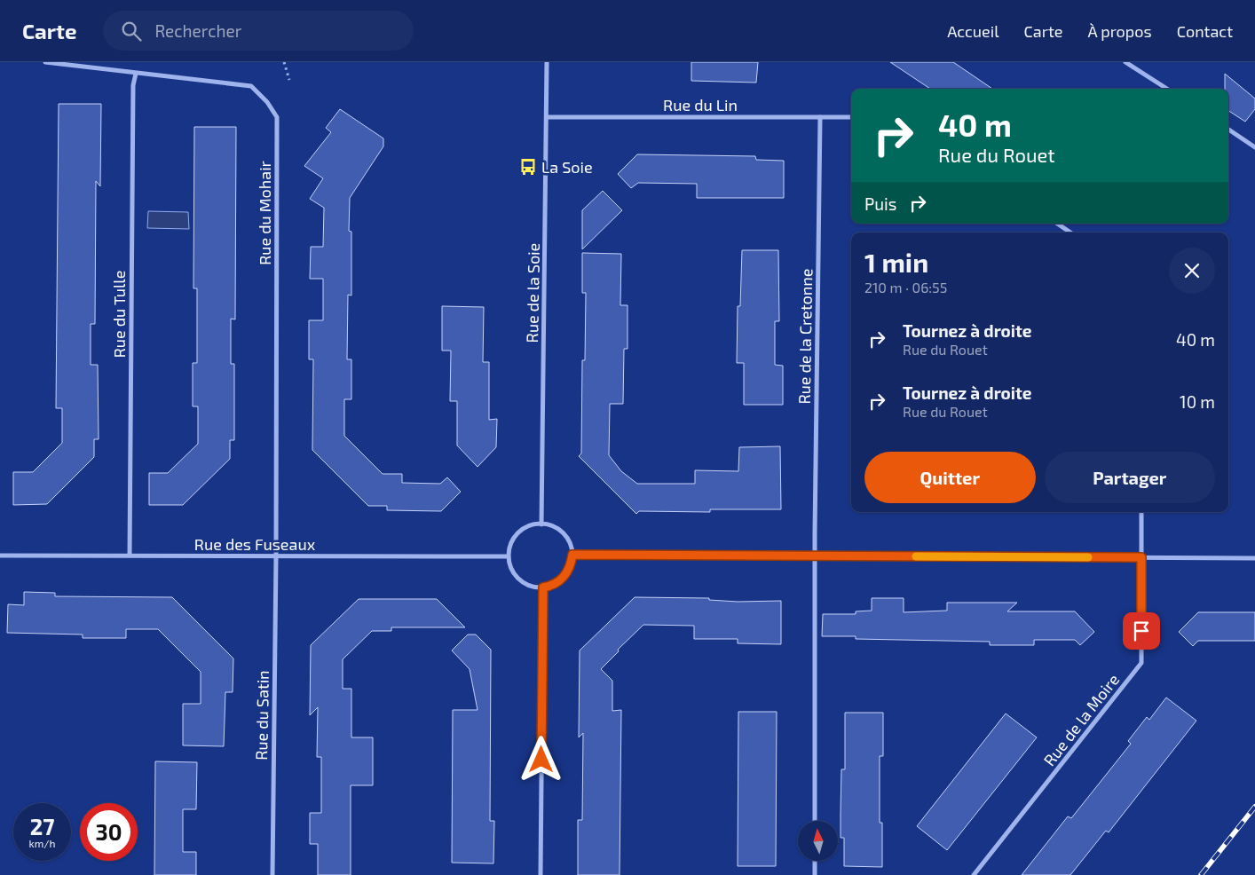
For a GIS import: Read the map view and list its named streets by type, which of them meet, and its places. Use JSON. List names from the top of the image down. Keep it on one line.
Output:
{"streets":{"street":["Rue du Lin","Rue du Mohair","Rue de la Soie","Rue du Tulle","Rue de la Cretonne","Rue des Fuseaux","Rue du Satin","Rue de la Moire"]},"crossings":[["Rue du Lin","Rue de la Soie"],["Rue du Lin","Rue de la Cretonne"],["Rue du Mohair","Rue du Tulle"],["Rue du Mohair","Rue des Fuseaux"],["Rue du Mohair","Rue du Satin"],["Rue de la Soie","Rue des Fuseaux"],["Rue du Tulle","Rue des Fuseaux"],["Rue des Fuseaux","Rue du Satin"]],"places":{"bus stop":["La Soie"]},"north":"top","page":{"header":"Carte","search":"Rechercher","nav":["Accueil","Carte","À propos","Contact"],"turn":["40 m","Rue du Rouet"],"then":"Puis","heading":["1 min","210 m · 06:55"],"list":[{"name":"Tournez à droite","note":"Rue du Rouet","value":"40 m"},{"name":"Tournez à droite","note":"Rue du Rouet","value":"10 m"}],"buttons":["Quitter","Partager"],"speed":"27 km/h","limit":"30"}}
